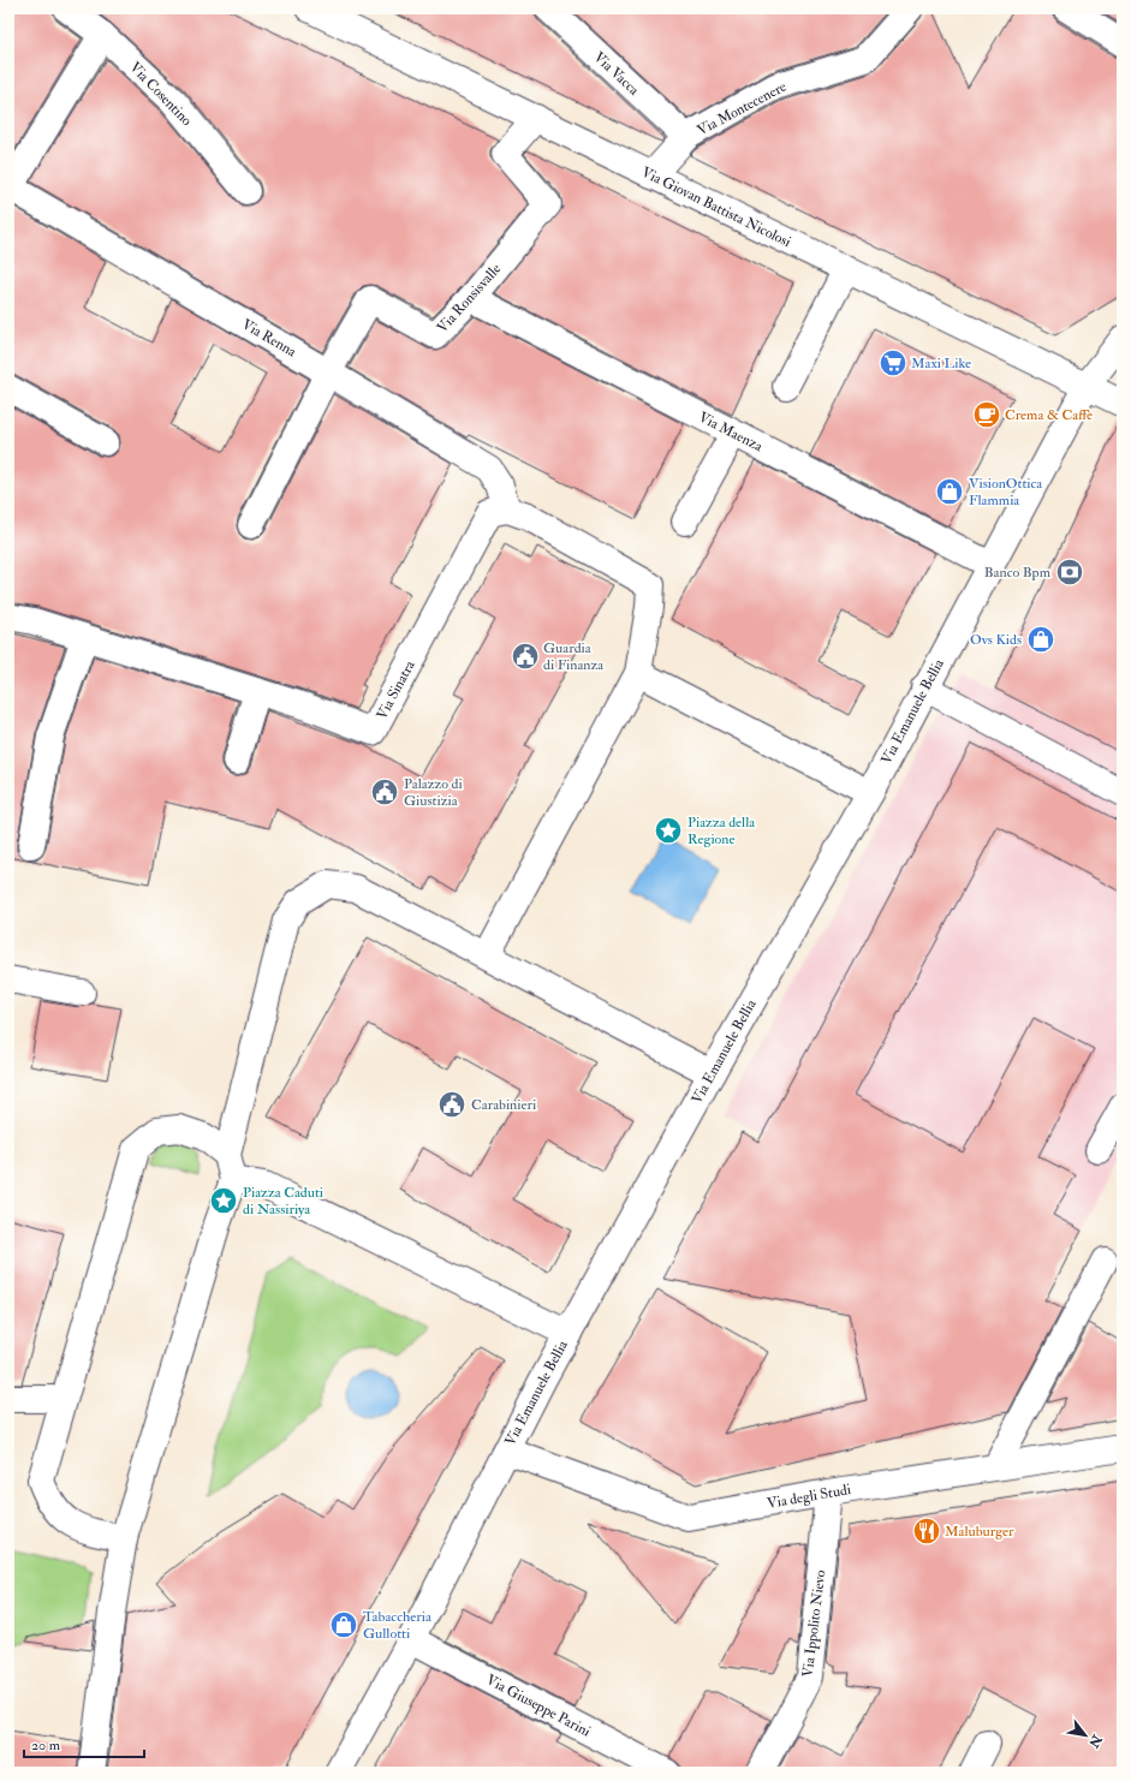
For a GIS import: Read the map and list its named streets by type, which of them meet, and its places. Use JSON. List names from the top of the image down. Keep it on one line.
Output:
{"streets":{"street":["Via Vacca","Via Cosentino","Via Montecenere","Via Giovan Battista Nicolosi","Via Ronsisvalle","Via Renna","Via Maenza","Via Sinatra","Via Emanuele Bellia","Via degli Studi","Via Ippolito Nievo","Via Giuseppe Parini"]},"crossings":[["Via Vacca","Via Montecenere"],["Via Montecenere","Via Giovan Battista Nicolosi"],["Via Giovan Battista Nicolosi","Via Ronsisvalle"],["Via Giovan Battista Nicolosi","Via Emanuele Bellia"],["Via Ronsisvalle","Via Renna"],["Via Ronsisvalle","Via Maenza"],["Via Renna","Via Sinatra"],["Via Maenza","Via Emanuele Bellia"],["Via Emanuele Bellia","Via degli Studi"],["Via Emanuele Bellia","Via Giuseppe Parini"],["Via degli Studi","Via Ippolito Nievo"]],"places":{"supermarket":["Maxi Like"],"cafe":["Crema & Caffè"],"shop":["VisionOttica Flammia","Ovs Kids","Tabaccheria Gullotti"],"bank":["Banco Bpm"],"public building":["Guardia di Finanza","Palazzo di Giustizia","Carabinieri"],"place":["Piazza della Regione","Piazza Caduti di Nassiriya"],"restaurant":["Maluburger"]},"scale_bar":"20 m","north":"bottom right"}
